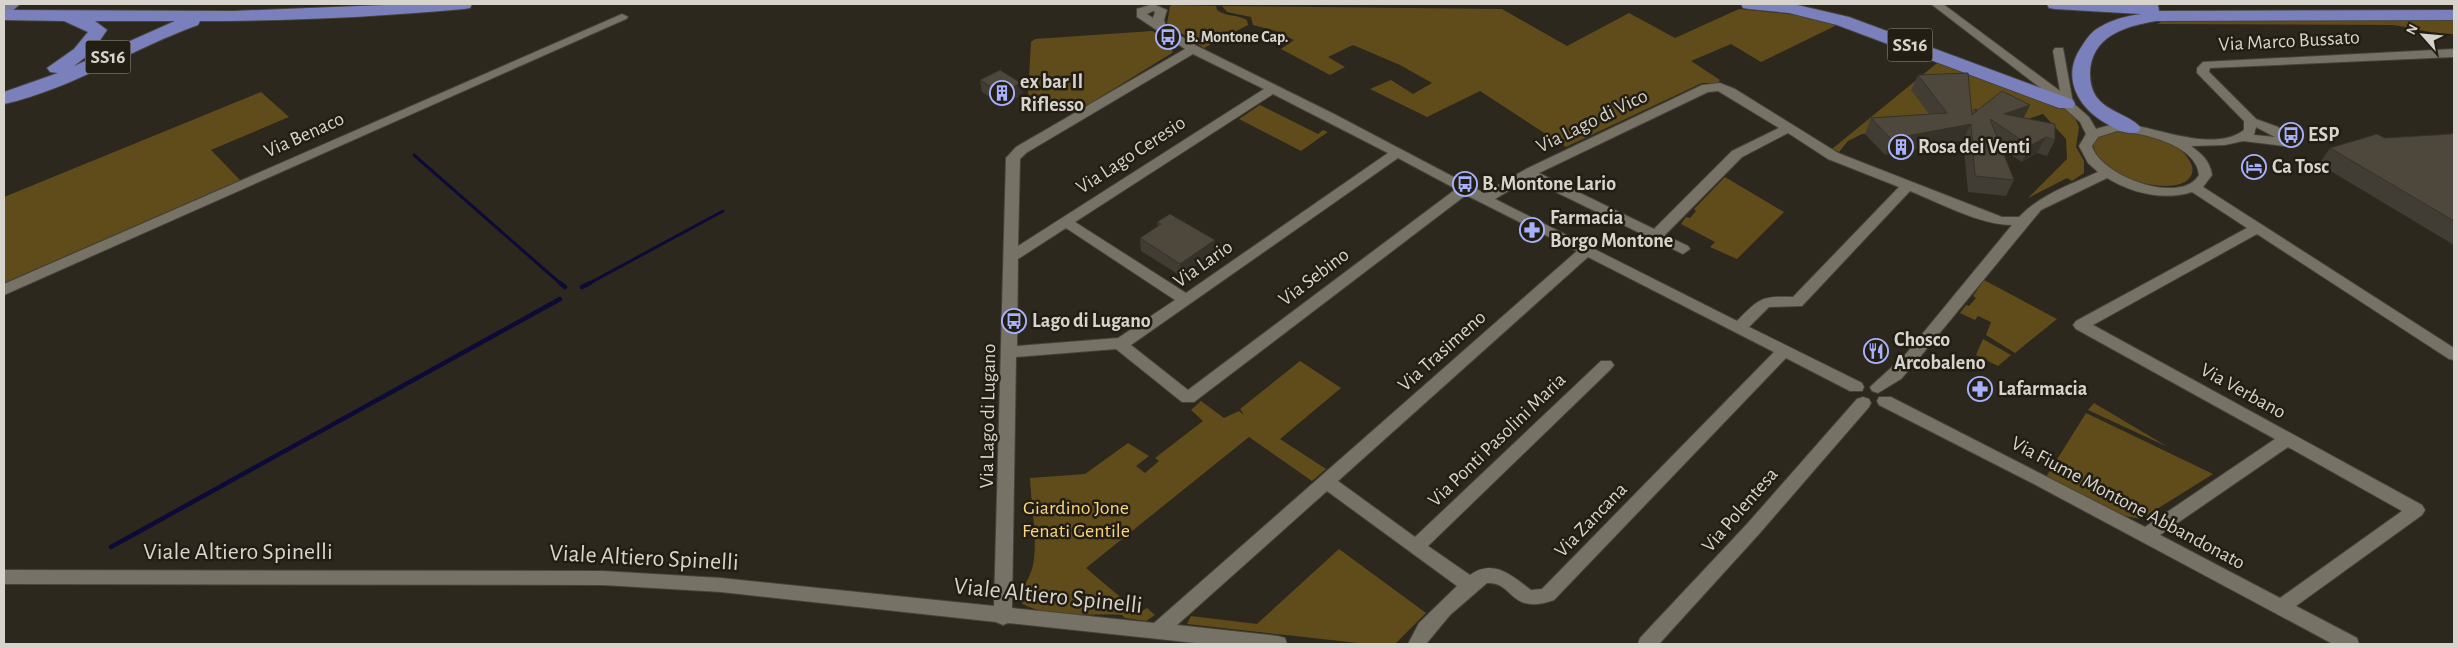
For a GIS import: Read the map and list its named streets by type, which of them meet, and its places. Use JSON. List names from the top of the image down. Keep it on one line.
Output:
{"streets":{"highway":["SS16"],"street":["Via Marco Bussato","Via Lago di Vico","Via Benaco","Via Lago Ceresio","Via Lario","Via Sebino","Via Trasimeno","Via Verbano","Via Lago di Lugano","Via Ponti Pasolini Maria","Via Fiume Montone Abbandonato","Via Polentesa","Via Zancana","Viale Altiero Spinelli"]},"crossings":[["Via Lago Ceresio","Via Lago di Lugano"],["Via Lario","Via Sebino"],["Via Lario","Via Lago di Lugano"],["Via Trasimeno","Viale Altiero Spinelli"],["Via Verbano","Via Fiume Montone Abbandonato"],["Via Lago di Lugano","Viale Altiero Spinelli"]],"parks":["Giardino Jone Fenati Gentile"],"places":{"bus stop":["B. Montone Cap.","ESP","B. Montone Lario","Lago di Lugano"],"building":["ex bar Il Riflesso","Rosa dei Venti"],"hotel":["Ca Tosc"],"pharmacy":["Farmacia Borgo Montone","Lafarmacia"],"restaurant":["Chosco Arcobaleno"]},"north":"top left"}
